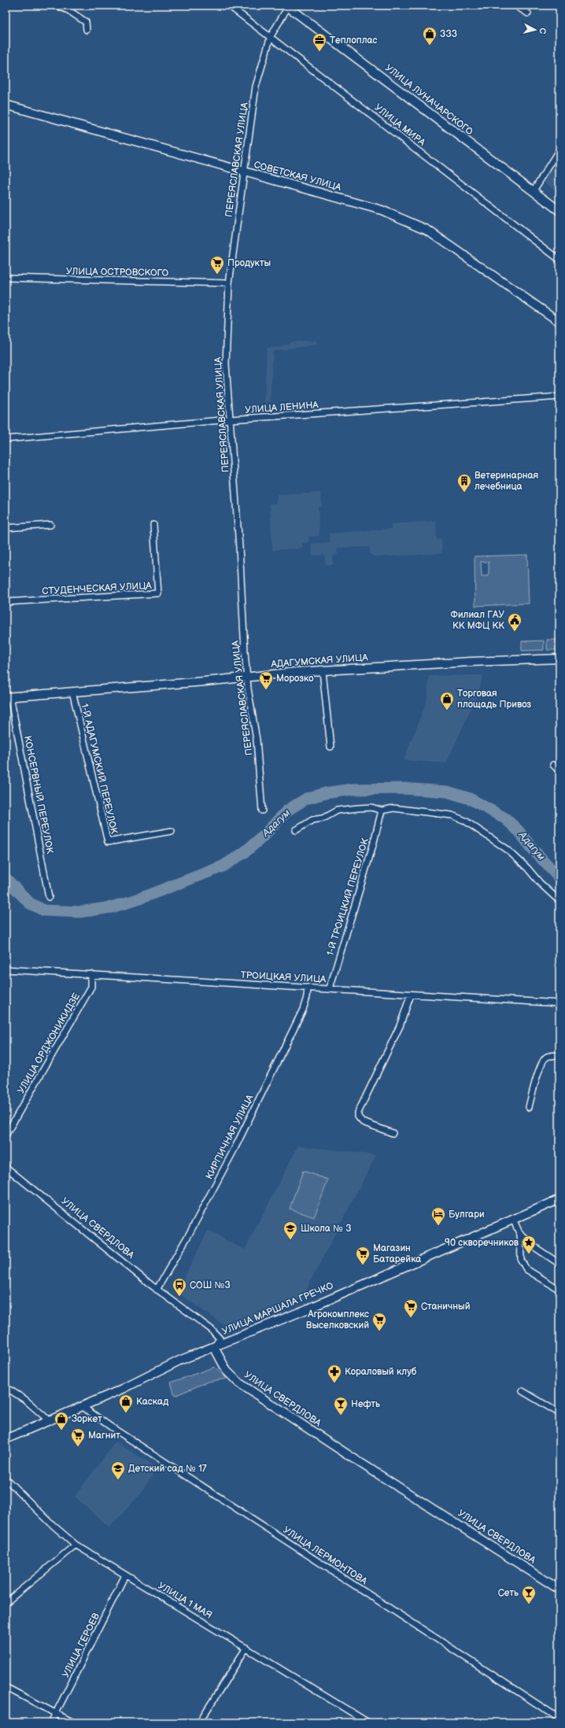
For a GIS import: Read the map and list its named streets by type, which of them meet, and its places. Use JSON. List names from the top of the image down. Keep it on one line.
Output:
{"streets":{"main road":["УЛИЦА ЛУНАЧАРСКОГО","СОВЕТСКАЯ УЛИЦА","АДАГУМСКАЯ УЛИЦА","УЛИЦА СВЕРДЛОВА","УЛИЦА МАРШАЛА ГРЕЧКО"],"street":["УЛИЦА МИРА","ПЕРЕЯСЛАВСКАЯ УЛИЦА","УЛИЦА ОСТРОВСКОГО","УЛИЦА ЛЕНИНА","СТУДЕНЧЕСКАЯ УЛИЦА","1-Й АДАГУМСКИЙ ПЕРЕУЛОК","КОНСЕРВНЫЙ ПЕРЕУЛОК","1-Й ТРОИЦКИЙ ПЕРЕУЛОК","ТРОИЦКАЯ УЛИЦА","УЛИЦА ОРДЖОНИКИДЗЕ","КИРПИЧНАЯ УЛИЦА","УЛИЦА ЛЕРМОНТОВА","УЛИЦА 1 МАЯ","УЛИЦА ГЕРОЕВ"]},"crossings":[["УЛИЦА ЛУНАЧАРСКОГО","ПЕРЕЯСЛАВСКАЯ УЛИЦА"],["УЛИЦА МИРА","ПЕРЕЯСЛАВСКАЯ УЛИЦА"],["ПЕРЕЯСЛАВСКАЯ УЛИЦА","СОВЕТСКАЯ УЛИЦА"],["ПЕРЕЯСЛАВСКАЯ УЛИЦА","УЛИЦА ОСТРОВСКОГО"],["ПЕРЕЯСЛАВСКАЯ УЛИЦА","УЛИЦА ЛЕНИНА"],["ПЕРЕЯСЛАВСКАЯ УЛИЦА","АДАГУМСКАЯ УЛИЦА"],["АДАГУМСКАЯ УЛИЦА","1-Й АДАГУМСКИЙ ПЕРЕУЛОК"],["АДАГУМСКАЯ УЛИЦА","КОНСЕРВНЫЙ ПЕРЕУЛОК"],["1-Й ТРОИЦКИЙ ПЕРЕУЛОК","ТРОИЦКАЯ УЛИЦА"],["ТРОИЦКАЯ УЛИЦА","УЛИЦА ОРДЖОНИКИДЗЕ"],["ТРОИЦКАЯ УЛИЦА","КИРПИЧНАЯ УЛИЦА"],["КИРПИЧНАЯ УЛИЦА","УЛИЦА СВЕРДЛОВА"],["УЛИЦА СВЕРДЛОВА","УЛИЦА МАРШАЛА ГРЕЧКО"],["УЛИЦА МАРШАЛА ГРЕЧКО","УЛИЦА ЛЕРМОНТОВА"],["УЛИЦА 1 МАЯ","УЛИЦА ГЕРОЕВ"]],"water":["Адагум"],"places":{"shop":["333","Торговая площадь Привоз","Каскад","Зоркет"],"office":["Теплоплас"],"supermarket":["Продукты","Морозко","Магазин Батарейка","Станичный","Агрокомплекс Выселковский","Магнит"],"building":["Ветеринарная лечебница"],"public building":["Филиал ГАУ КК МФЦ КК"],"hotel":["Булгари"],"school or university":["Школа № 3","Детский сад № 17"],"place":["90 скворечников"],"bus stop":["СОШ №3"],"pharmacy":["Кораловый клуб"],"bar":["Нефть","Сеть"]},"north":"right"}
